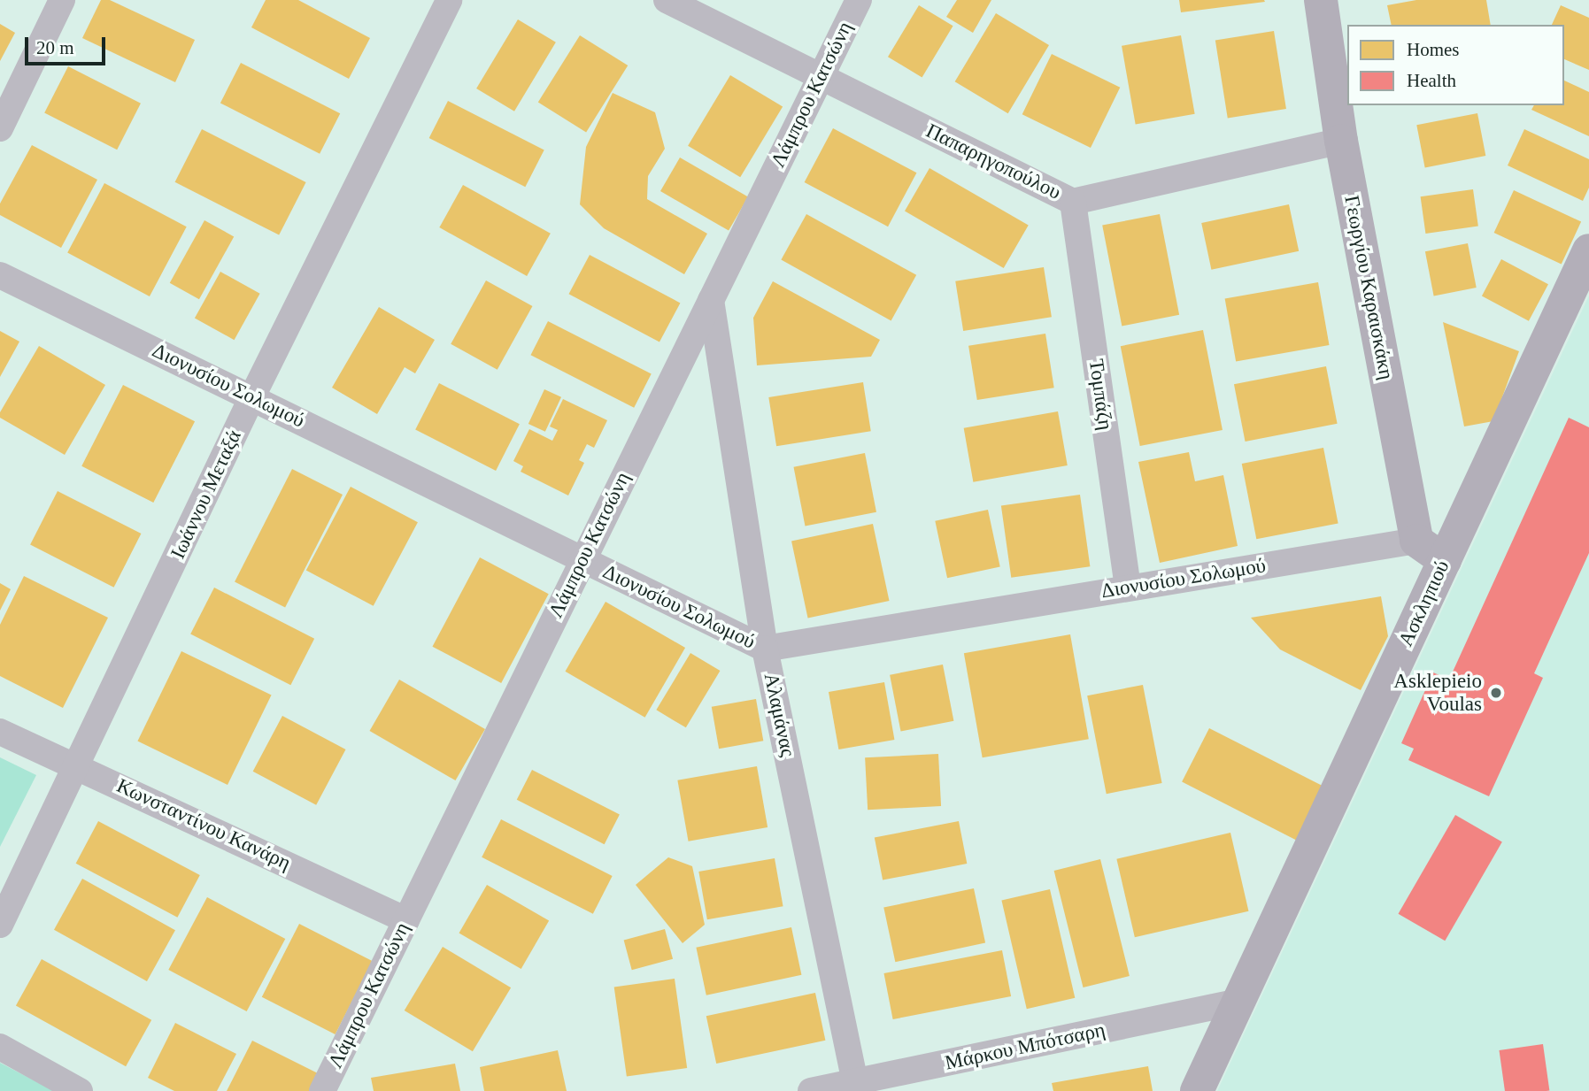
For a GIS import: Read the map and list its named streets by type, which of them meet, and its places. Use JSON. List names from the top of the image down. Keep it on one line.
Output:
{"streets":{"street":["Λάμπρου Κατσώνη","Παπαρηγοπούλου","Γεωργίου Καραισκάκη","Διονυσίου Σολωμού","Τομπάζη","Ιωάννου Μεταξά","Ασκληπιού","Αλαμάνας","Κωνσταντίνου Κανάρη","Μάρκου Μπότσαρη"]},"crossings":[["Λάμπρου Κατσώνη","Παπαρηγοπούλου"],["Λάμπρου Κατσώνη","Διονυσίου Σολωμού"],["Λάμπρου Κατσώνη","Αλαμάνας"],["Λάμπρου Κατσώνη","Κωνσταντίνου Κανάρη"],["Παπαρηγοπούλου","Γεωργίου Καραισκάκη"],["Παπαρηγοπούλου","Τομπάζη"],["Γεωργίου Καραισκάκη","Διονυσίου Σολωμού"],["Διονυσίου Σολωμού","Τομπάζη"],["Διονυσίου Σολωμού","Ιωάννου Μεταξά"],["Διονυσίου Σολωμού","Αλαμάνας"],["Ιωάννου Μεταξά","Κωνσταντίνου Κανάρη"],["Ασκληπιού","Μάρκου Μπότσαρη"],["Αλαμάνας","Μάρκου Μπότσαρη"]],"places":["Asklepieio Voulas"],"legend":["Homes","Health"],"scale_bar":"20 m"}
